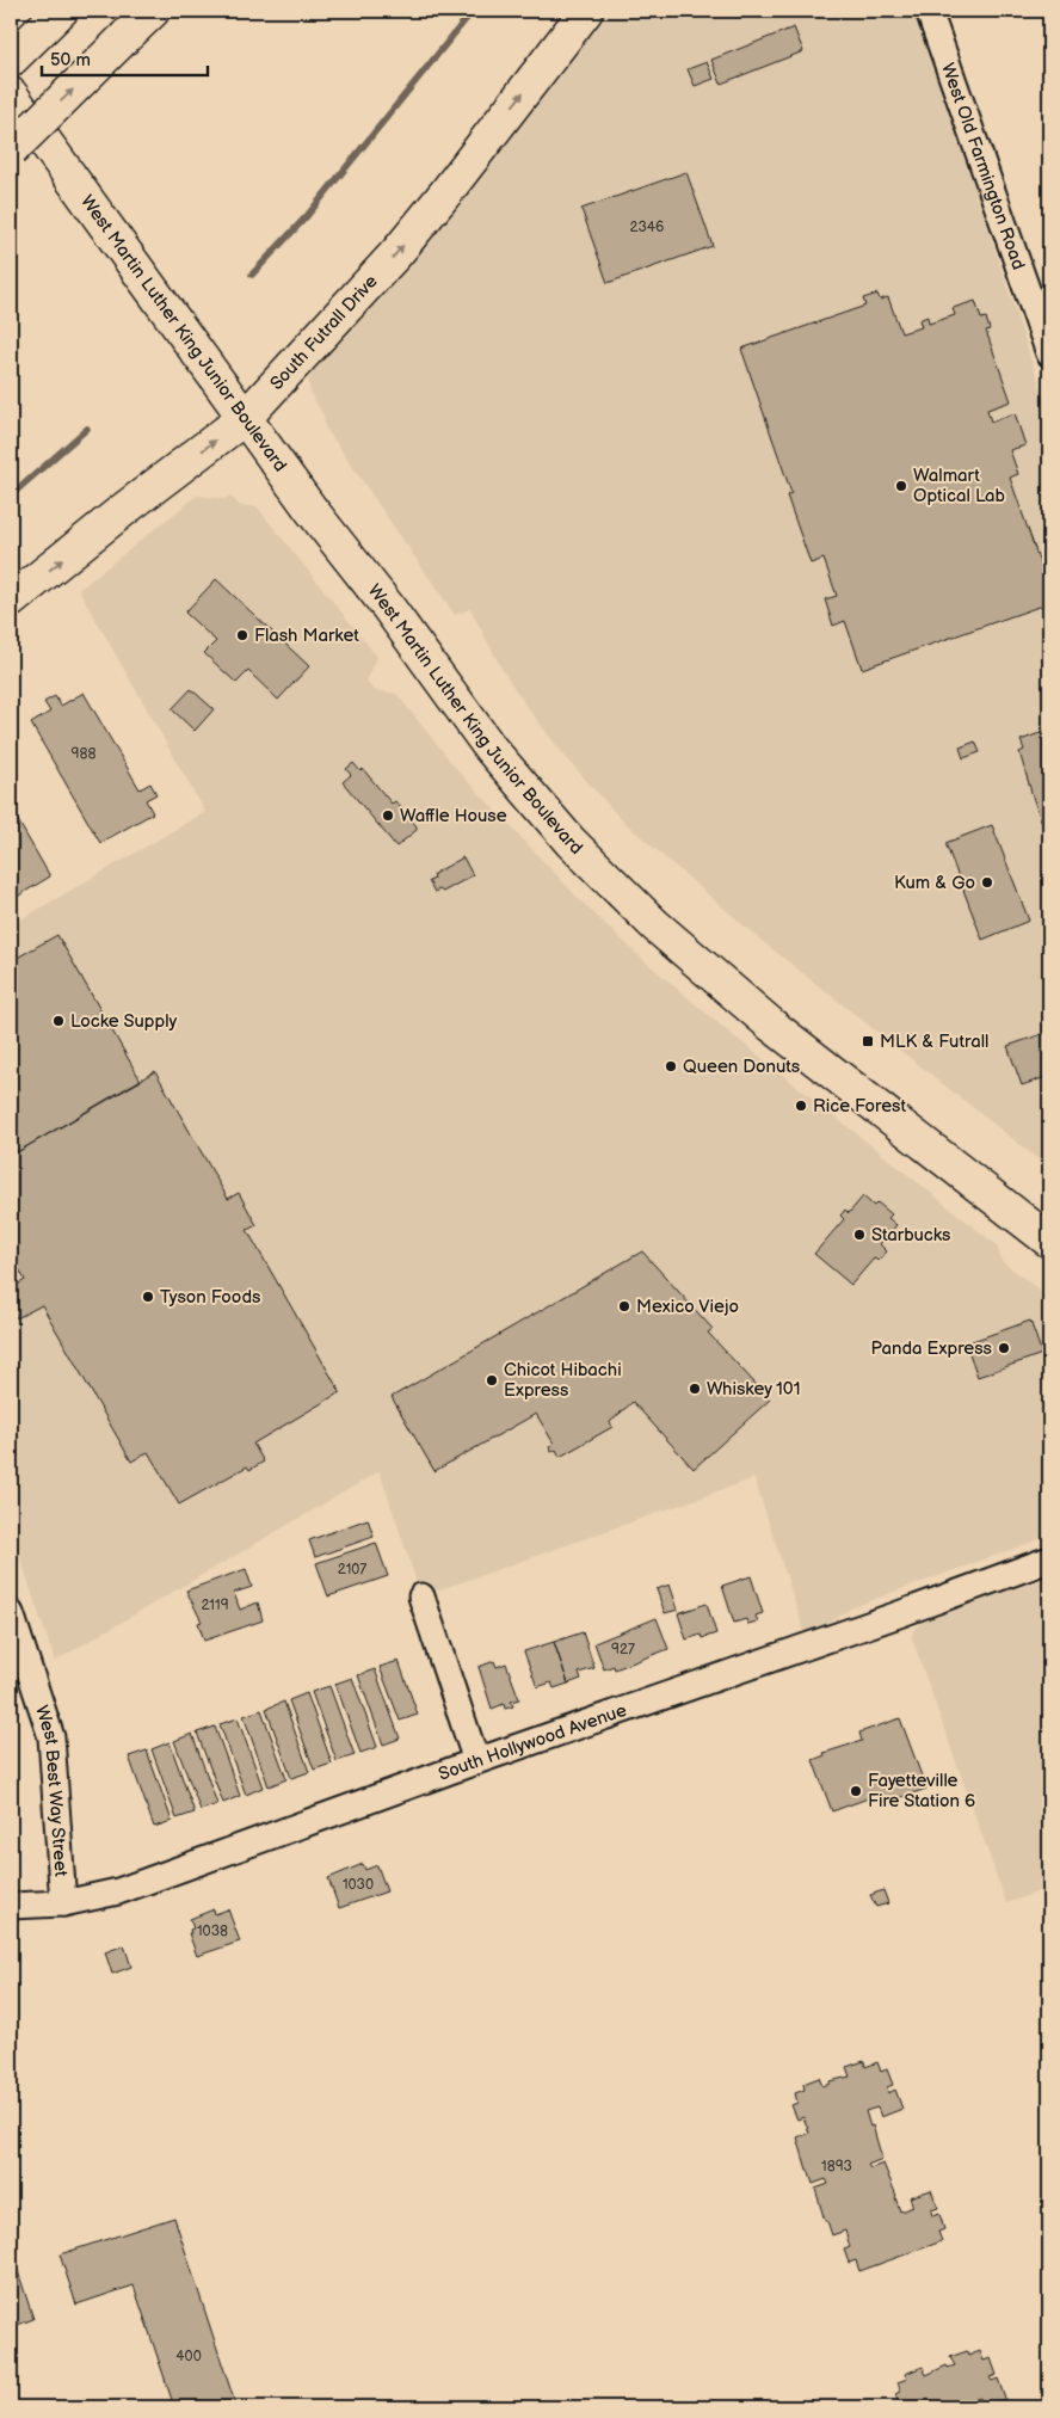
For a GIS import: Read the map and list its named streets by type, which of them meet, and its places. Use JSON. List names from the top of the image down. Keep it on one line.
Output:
{"streets":{"main road":["South Futrall Drive","West Martin Luther King Junior Boulevard"],"street":["West Old Farmington Road","South Hollywood Avenue","West Best Way Street"]},"crossings":[["South Futrall Drive","West Martin Luther King Junior Boulevard"],["South Hollywood Avenue","West Best Way Street"]],"one_way":["South Futrall Drive"],"places":{"other":["Walmart Optical Lab","Flash Market","Waffle House","Kum & Go","Locke Supply","Queen Donuts","Rice Forest","Starbucks","Tyson Foods","Mexico Viejo","Panda Express","Chicot Hibachi Express","Whiskey 101","Fayetteville Fire Station 6"],"transit":["MLK & Futrall"]},"house_numbers":["2346","988","2107","2119","927","1030","1038","1893","400"],"scale_bar":"50 m"}
